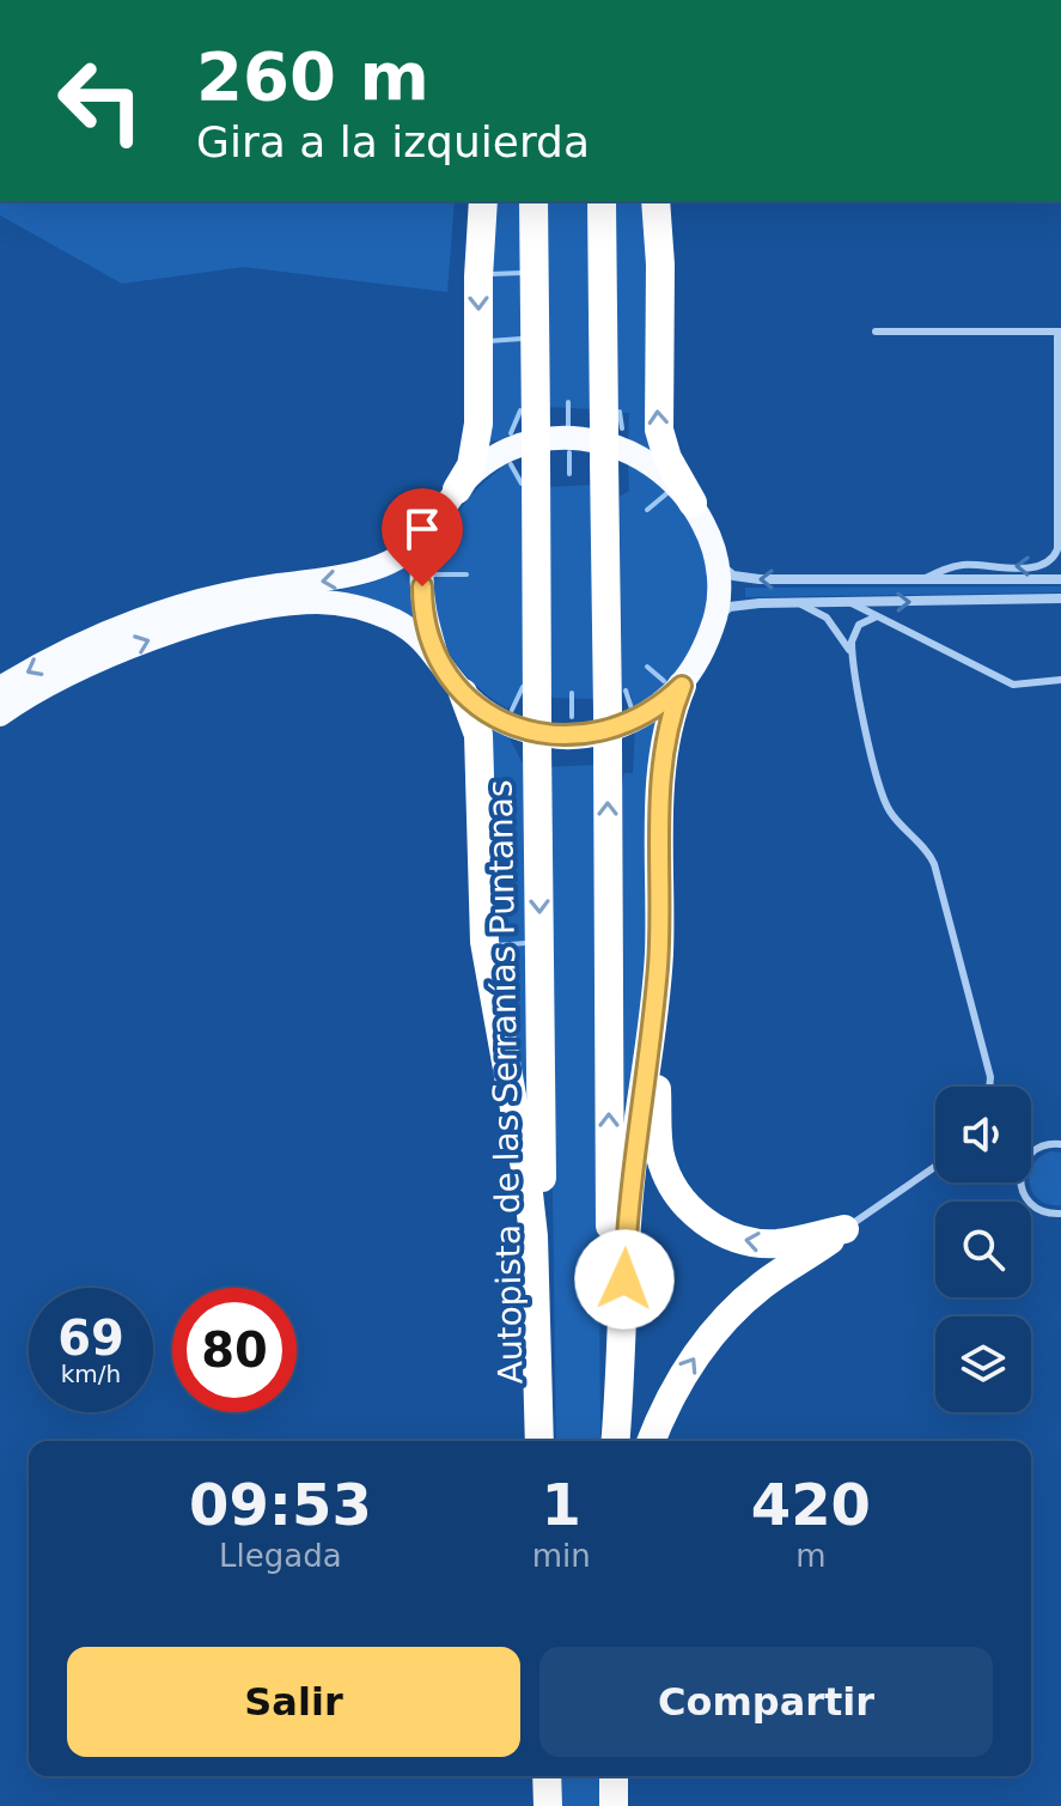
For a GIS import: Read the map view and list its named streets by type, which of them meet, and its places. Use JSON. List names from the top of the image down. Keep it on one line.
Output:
{"streets":{"highway":["Autopista de las Serranías Puntanas"]},"page":{"turn":["260 m","Gira a la izquierda"],"speed":"69 km/h","limit":"80","eta":["09:53","Llegada","1","min","420","m"],"buttons":["Salir","Compartir"]}}
